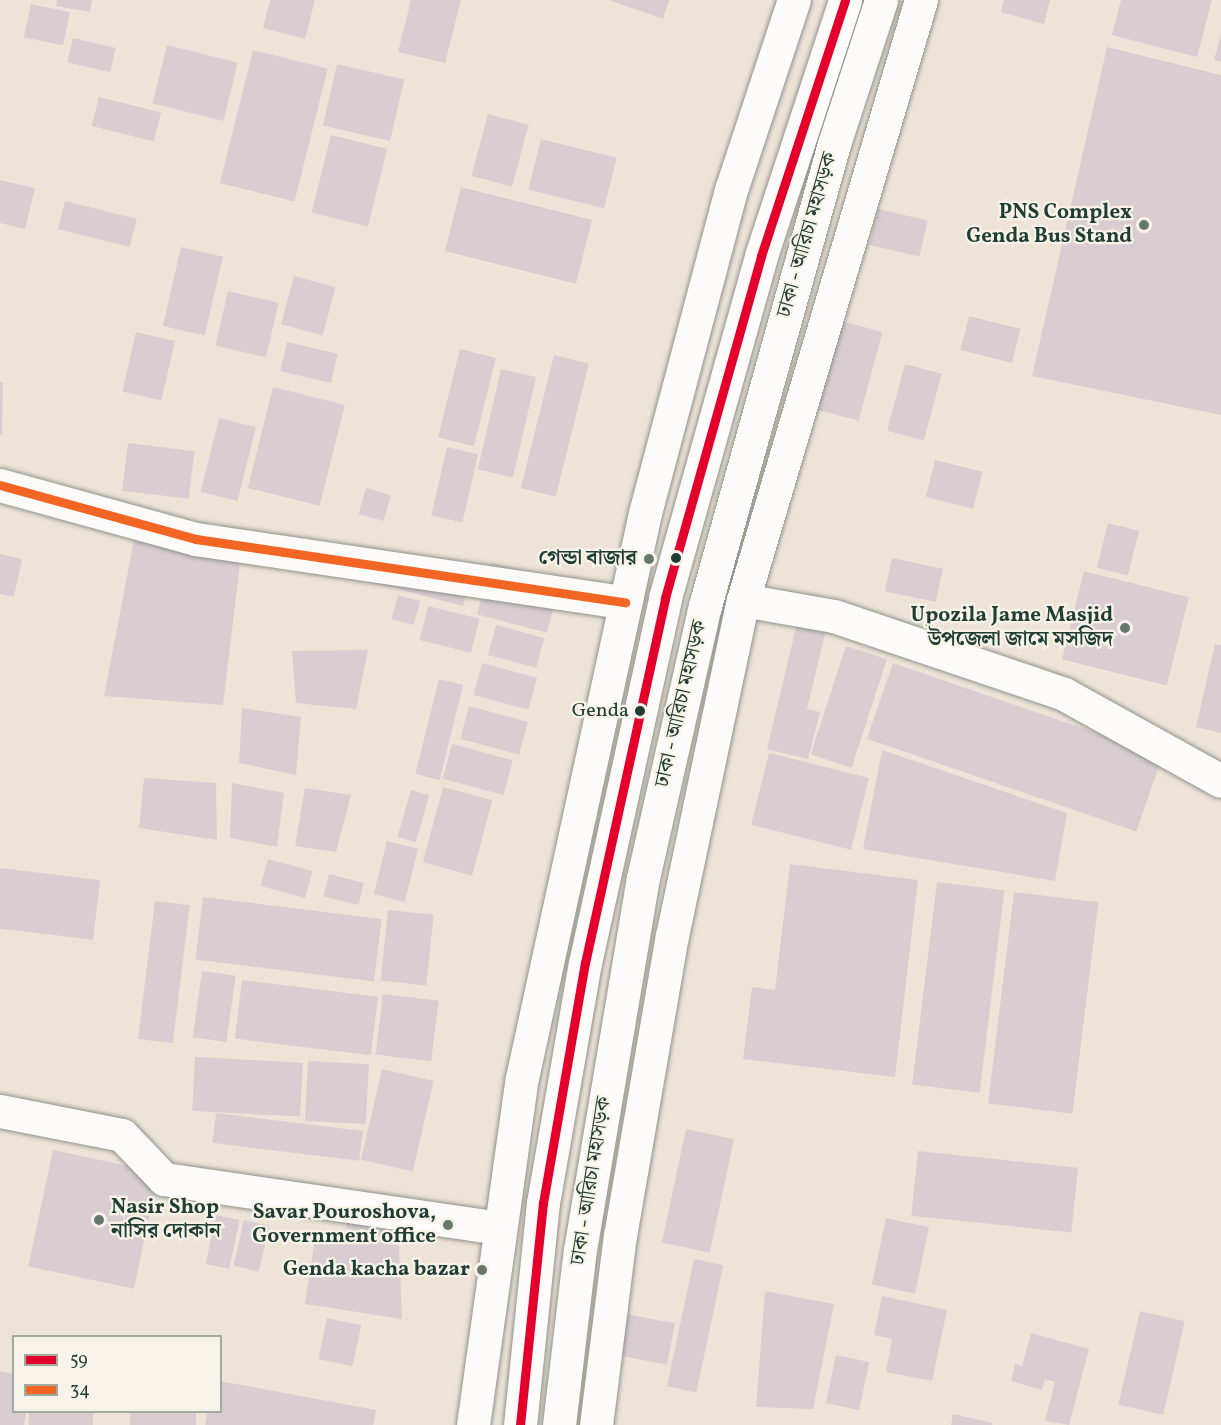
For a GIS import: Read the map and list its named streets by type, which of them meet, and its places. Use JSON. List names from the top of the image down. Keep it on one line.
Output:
{"streets":{"main road":["ঢাকা - আরিচা মহাসড়ক"]},"places":["PNS Complex Genda Bus Stand","গেন্ডা বাজার","Upozila Jame Masjid উপজেলা জামে মসজিদ","Genda","Nasir Shop নাসির দোকান","Savar Pouroshova, Government office","Genda kacha bazar"],"lines":["transit line 59","transit line 34"],"legend":["59","34"]}
